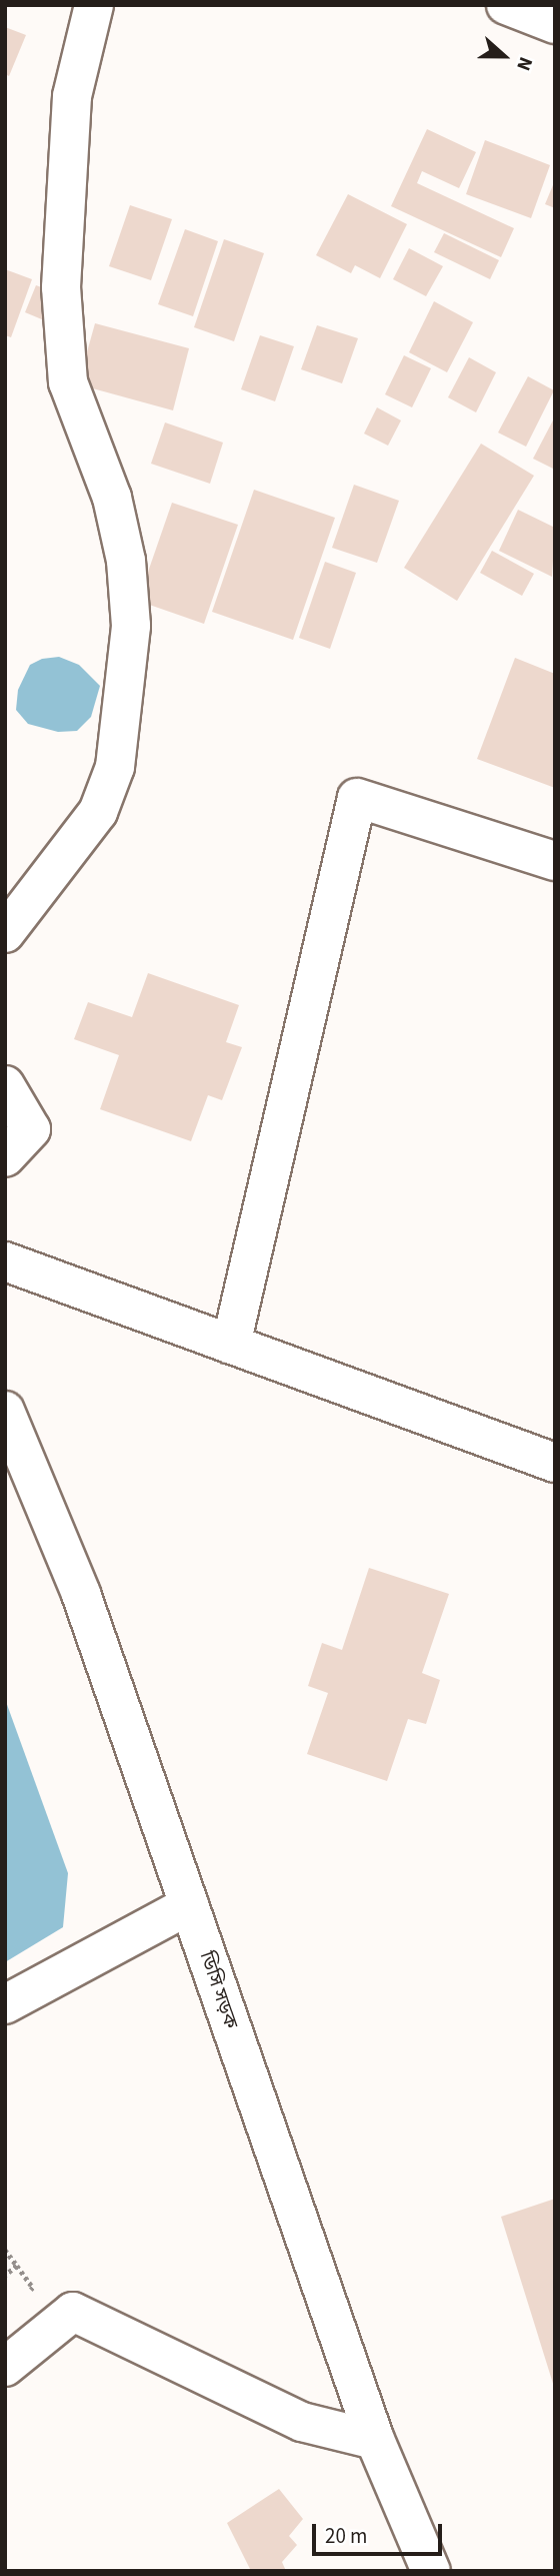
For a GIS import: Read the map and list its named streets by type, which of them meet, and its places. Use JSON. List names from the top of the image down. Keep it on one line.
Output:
{"streets":{"street":["ডিসি সড়ক"]},"scale_bar":"20 m","north":"right"}
